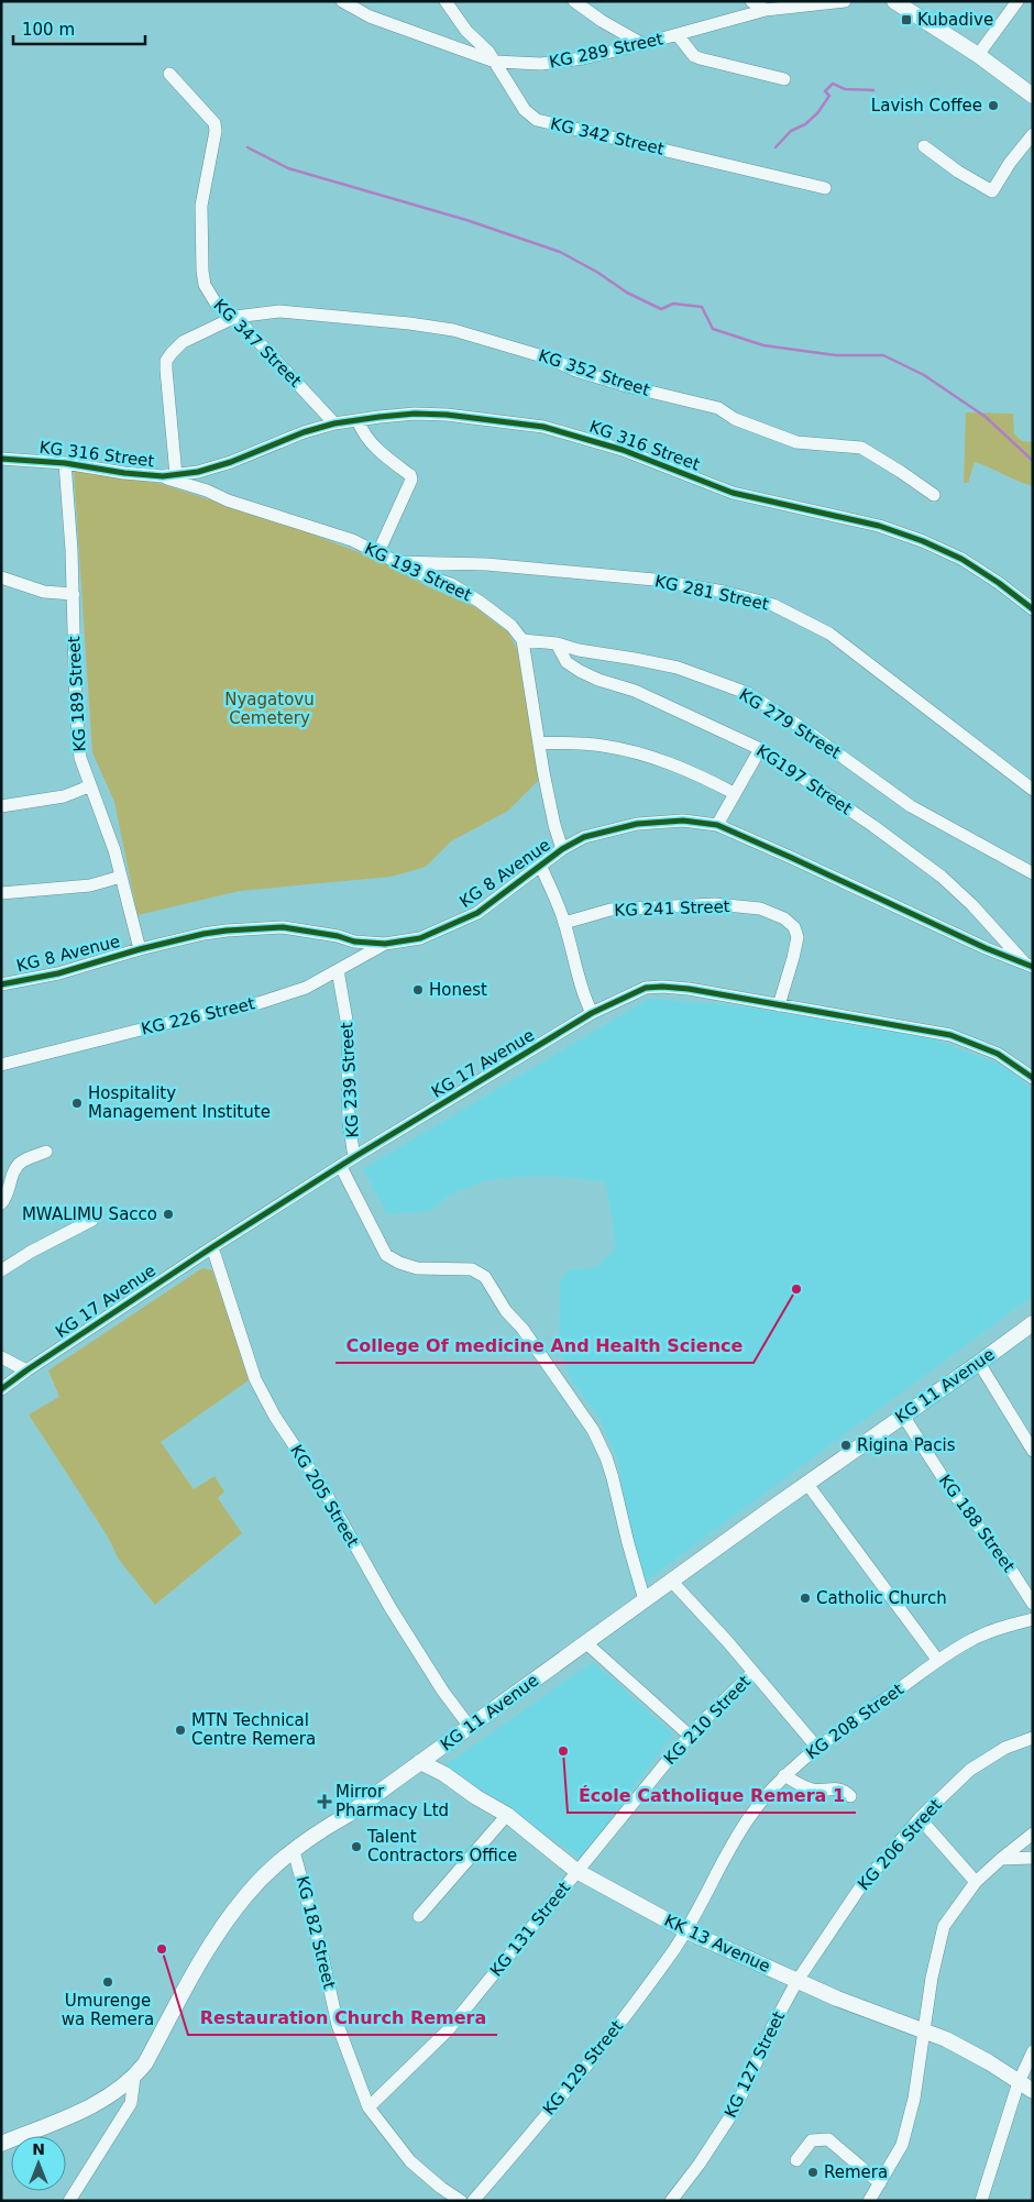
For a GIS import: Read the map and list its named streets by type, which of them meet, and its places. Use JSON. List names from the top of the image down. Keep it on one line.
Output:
{"streets":{"main road":["KG 11 Avenue","KK 13 Avenue"],"street":["KG 289 Street","KG 342 Street","KG 347 Street","KG 352 Street","KG 316 Street","KG 193 Street","KG 281 Street","KG 189 Street","KG 279 Street","KG197 Street","KG 8 Avenue","KG 241 Street","KG 226 Street","KG 17 Avenue","KG 239 Street","KG 205 Street","KG 188 Street","KG 210 Street","KG 208 Street","KG 206 Street","KG 131 Street","KG 182 Street","KG 127 Street","KG 129 Street"]},"crossings":[["KG 289 Street","KG 342 Street"],["KG 347 Street","KG 352 Street"],["KG 347 Street","KG 316 Street"],["KG 352 Street","KG 316 Street"],["KG 316 Street","KG 193 Street"],["KG 316 Street","KG 189 Street"],["KG 193 Street","KG 281 Street"],["KG 193 Street","KG 279 Street"],["KG 189 Street","KG 8 Avenue"],["KG 279 Street","KG197 Street"],["KG197 Street","KG 8 Avenue"],["KG 8 Avenue","KG 226 Street"],["KG 241 Street","KG 17 Avenue"],["KG 226 Street","KG 239 Street"],["KG 17 Avenue","KG 239 Street"],["KG 17 Avenue","KG 205 Street"],["KG 11 Avenue","KG 205 Street"],["KG 11 Avenue","KG 188 Street"],["KG 11 Avenue","KG 182 Street"],["KG 11 Avenue","KK 13 Avenue"],["KG 210 Street","KG 131 Street"],["KG 210 Street","KK 13 Avenue"],["KG 208 Street","KK 13 Avenue"],["KG 208 Street","KG 129 Street"],["KG 206 Street","KK 13 Avenue"],["KG 206 Street","KG 127 Street"],["KG 131 Street","KG 182 Street"],["KG 131 Street","KK 13 Avenue"],["KK 13 Avenue","KG 127 Street"],["KK 13 Avenue","KG 129 Street"]],"parks":["Nyagatovu Cemetery"],"places":{"transit":["Kubadive"],"other":["Lavish Coffee","Honest","Hospitality Management Institute","MWALIMU Sacco","College Of medicine And Health Science","Rigina Pacis","Catholic Church","MTN Technical Centre Remera","École Catholique Remera 1","Talent Contractors Office","Restauration Church Remera","Umurenge wa Remera","Remera"],"health":["Mirror Pharmacy Ltd"]},"scale_bar":"100 m","north":"top"}
